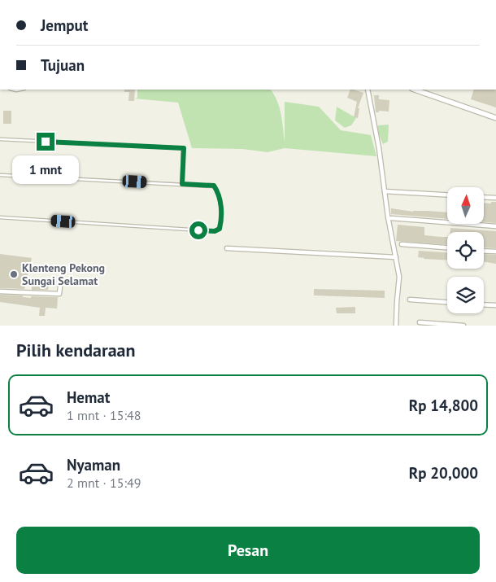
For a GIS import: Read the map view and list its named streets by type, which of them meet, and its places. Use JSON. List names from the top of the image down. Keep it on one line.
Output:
{"places":["Klenteng Pekong Sungai Selamat"],"north":"top","page":{"banner":["Jemput","Tujuan"],"bubble":"1 mnt","heading":"Pilih kendaraan","list":[{"name":"Hemat","note":"1 mnt · 15:48","value":"Rp 14,800"},{"name":"Nyaman","note":"2 mnt · 15:49","value":"Rp 20,000"}],"buttons":"Pesan"}}
